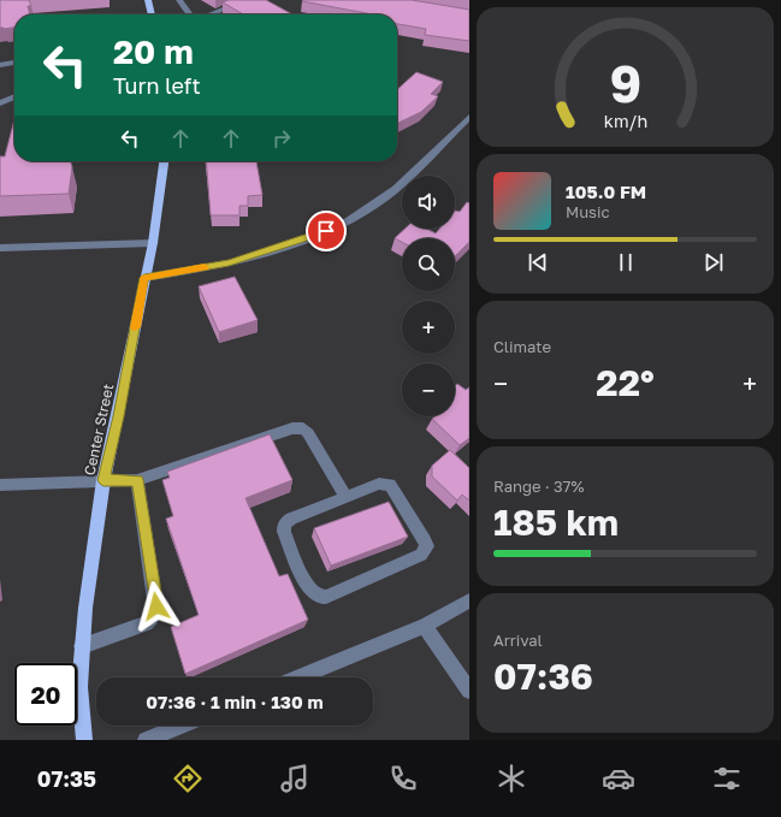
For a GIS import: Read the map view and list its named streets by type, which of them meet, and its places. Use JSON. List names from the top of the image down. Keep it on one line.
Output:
{"streets":{"main road":["Center Street"]},"page":{"turn":["20 m","Turn left"],"song":["105.0 FM","Music"],"map_buttons":["+","−"],"tile":["Climate",["Range · 37%","185 km"],["Arrival","07:36"]],"heat":["−","22°","+"],"limit":"20","trip":"07:36 · 1 min · 130 m","tabs":"07:35","gauge":["9","km/h"]}}
